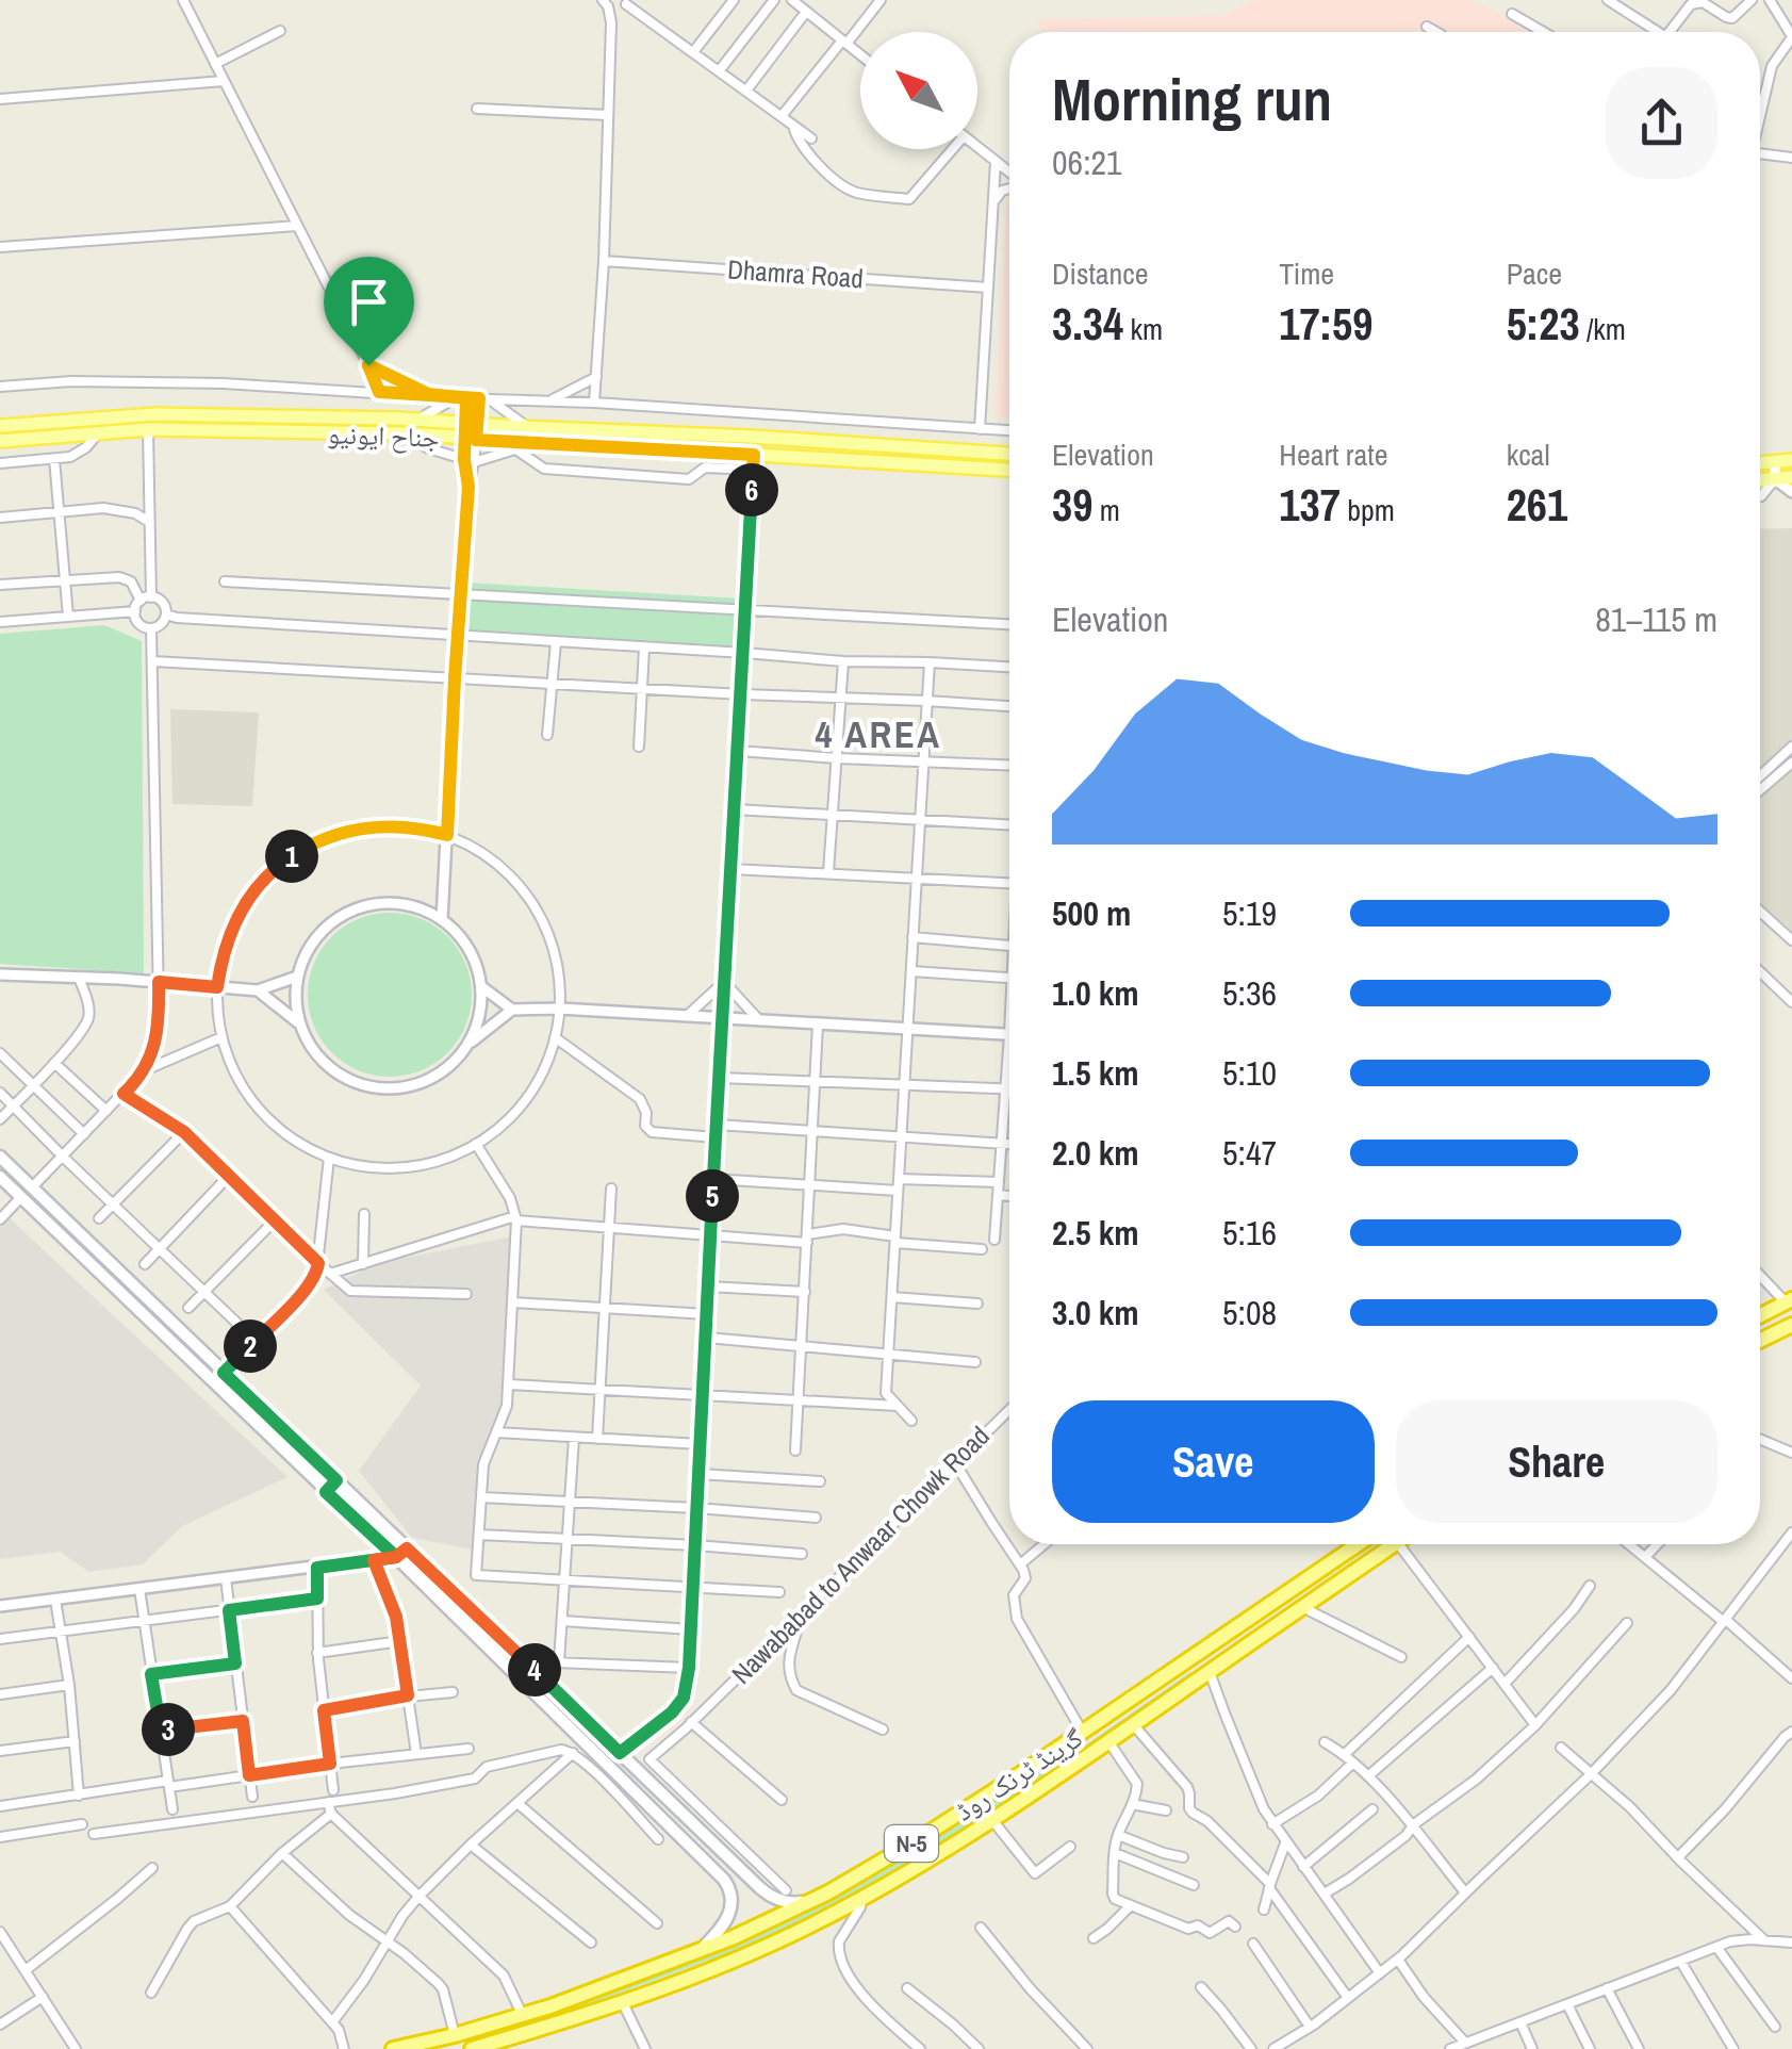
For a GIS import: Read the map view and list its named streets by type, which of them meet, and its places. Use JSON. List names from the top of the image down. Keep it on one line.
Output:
{"streets":{"highway":["گرینڈ ٹرنک روڈ","N-5"],"main road":["جناح ایونیو"],"street":["Dhamra Road","Nawababad to Anwaar Chowk Road"]},"districts":["4 AREA"],"north":"top left","page":{"heading":["Morning run","06:21"],"stats":[["Distance","3.34 km"],["Time","17:59"],["Pace","5:23 /km"],["Elevation","39 m"],["Heart rate","137 bpm"],["kcal","261"]],"pins":["6","1","5","2","4","3"],"chart":["Elevation","81–115 m"],"list":[{"name":"500 m","note":"5:19"},{"name":"1.0 km","note":"5:36"},{"name":"1.5 km","note":"5:10"},{"name":"2.0 km","note":"5:47"},{"name":"2.5 km","note":"5:16"},{"name":"3.0 km","note":"5:08"}],"buttons":["Save","Share"]}}
